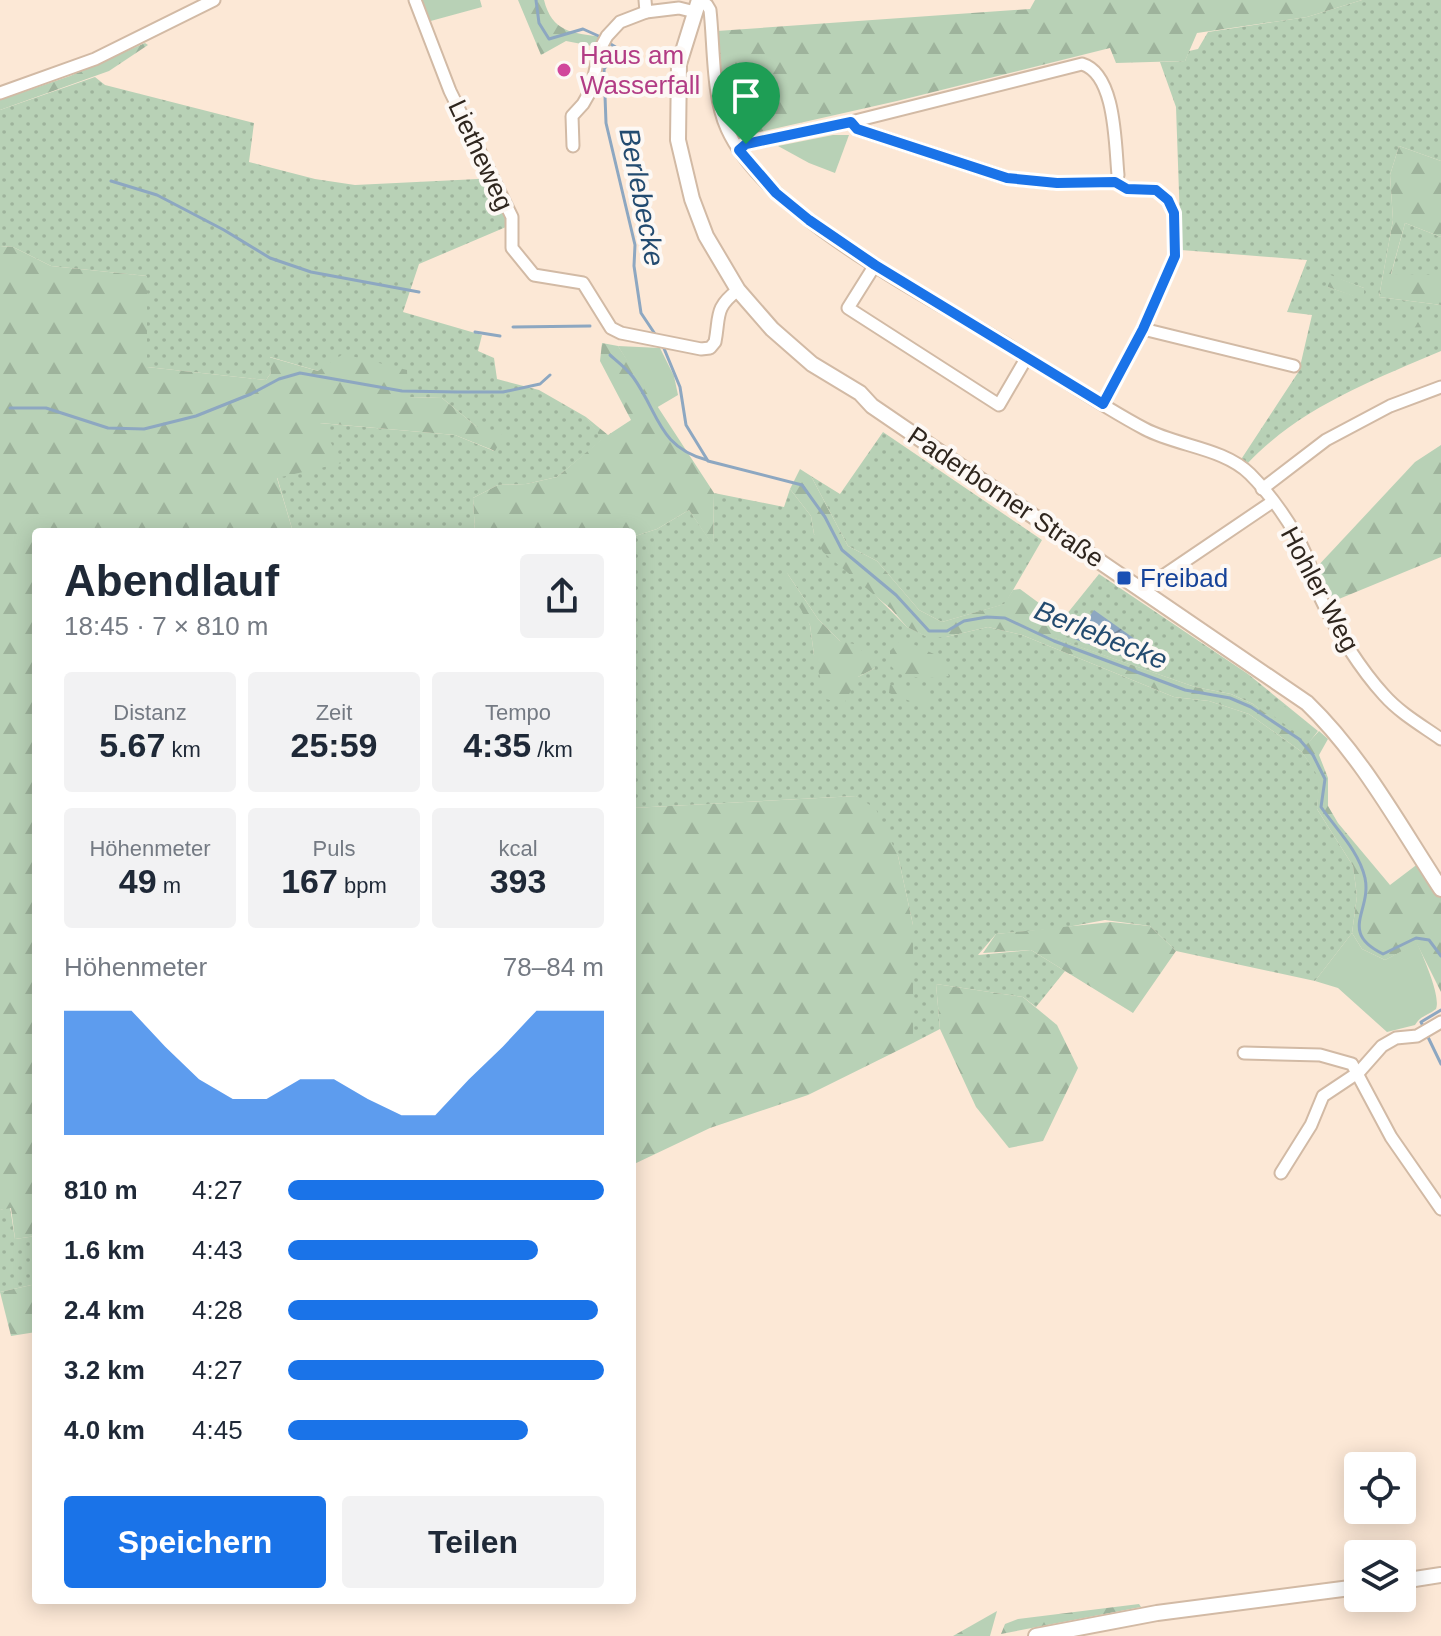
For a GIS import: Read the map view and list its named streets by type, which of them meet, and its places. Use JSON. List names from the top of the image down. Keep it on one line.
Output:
{"streets":{"main road":["Paderborner Straße"],"street":["Lietheweg","Hohler Weg"]},"crossings":[["Lietheweg","Paderborner Straße"],["Paderborner Straße","Hohler Weg"]],"water":["Berlebecke"],"places":{"other":["Haus am Wasserfall"],"transit":["Freibad"]},"page":{"heading":["Abendlauf","18:45 · 7 × 810 m"],"stats":[["Distanz","5.67 km"],["Zeit","25:59"],["Tempo","4:35 /km"],["Höhenmeter","49 m"],["Puls","167 bpm"],["kcal","393"]],"chart":["Höhenmeter","78–84 m"],"list":[{"name":"810 m","note":"4:27"},{"name":"1.6 km","note":"4:43"},{"name":"2.4 km","note":"4:28"},{"name":"3.2 km","note":"4:27"},{"name":"4.0 km","note":"4:45"}],"buttons":["Speichern","Teilen"]}}
